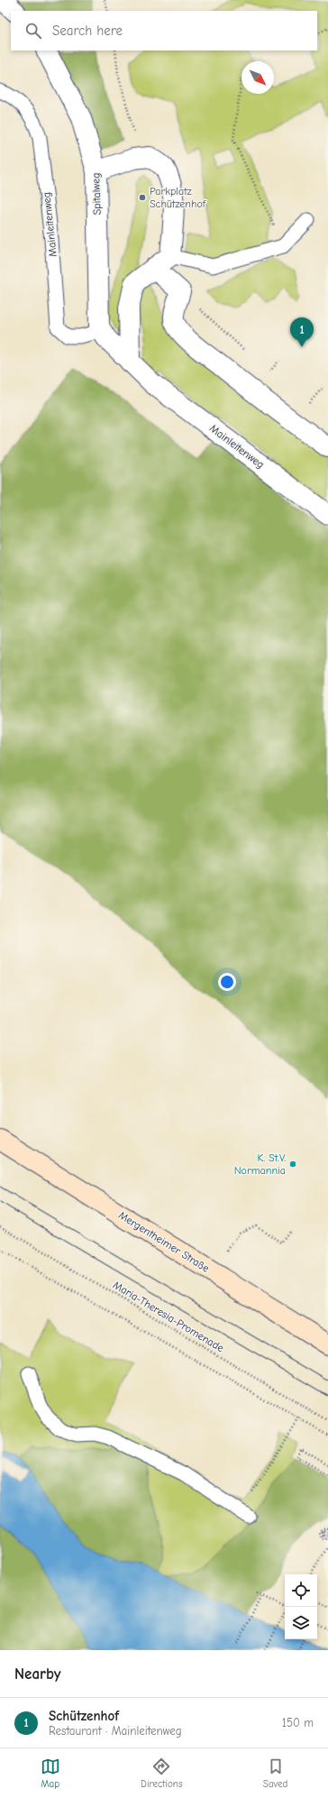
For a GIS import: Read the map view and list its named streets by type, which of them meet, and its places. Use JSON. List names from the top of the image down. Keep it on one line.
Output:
{"streets":{"main road":["Mergentheimer Straße"],"street":["Spitalweg","Mainleitenweg"],"path":["Maria-Theresia-Promenade"]},"crossings":[["Spitalweg","Mainleitenweg"]],"places":["Parkplatz Schützenhof","K. St.V. Normannia"],"north":"bottom right","page":{"search":"Search here","pins":"1","heading":"Nearby","list":[{"mark":"1","name":"Schützenhof","note":"Restaurant · Mainleitenweg","value":"150 m"}],"nav":["Map","Directions","Saved"]}}
